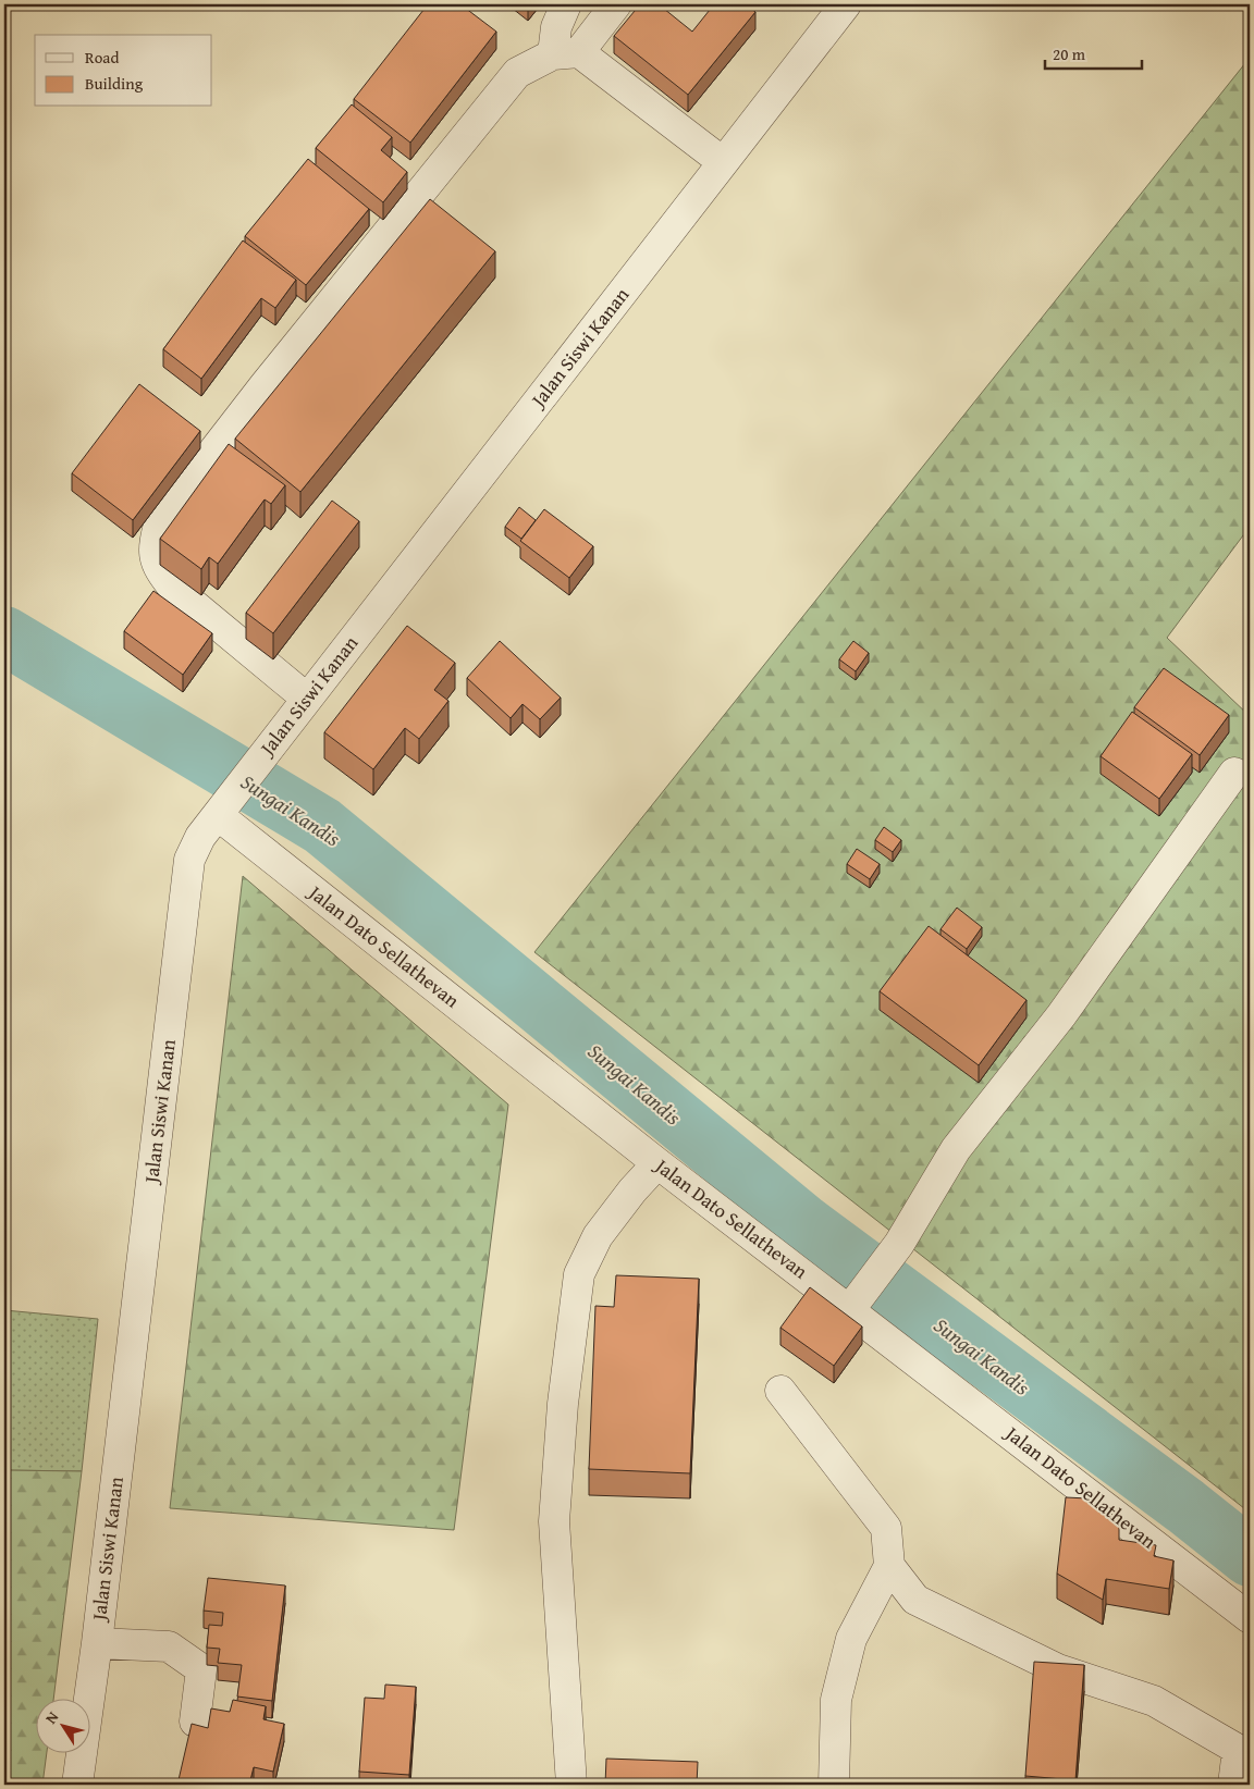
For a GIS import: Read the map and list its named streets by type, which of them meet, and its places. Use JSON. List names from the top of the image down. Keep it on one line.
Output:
{"streets":{"street":["Jalan Siswi Kanan","Jalan Dato Sellathevan"]},"crossings":[["Jalan Siswi Kanan","Jalan Dato Sellathevan"]],"water":["Sungai Kandis"],"legend":["Road","Building"],"scale_bar":"20 m","north":"top left"}
